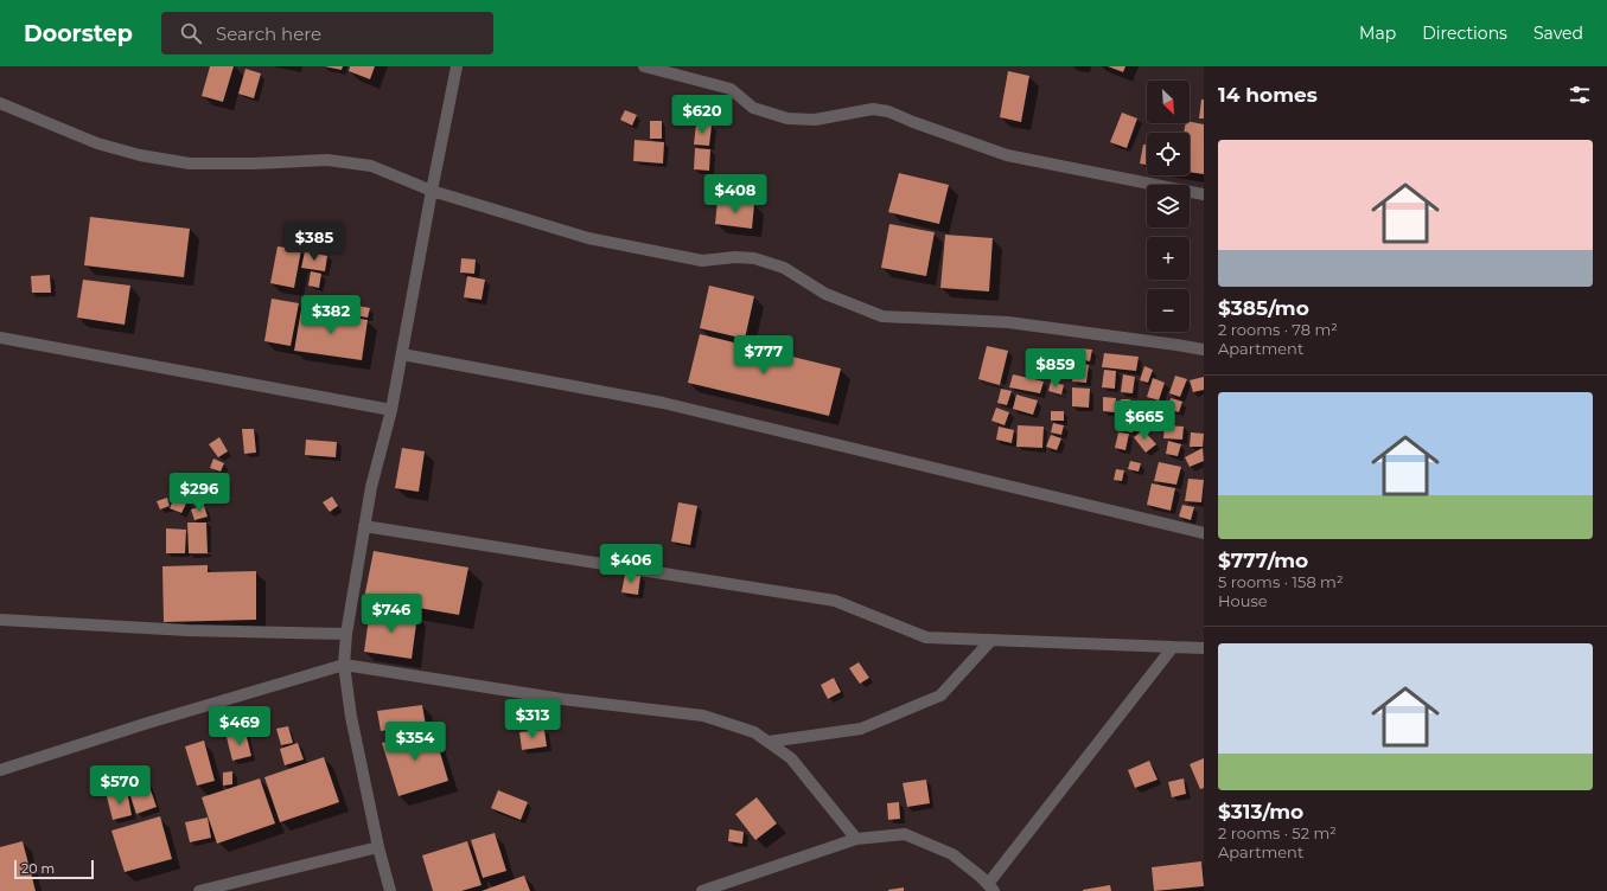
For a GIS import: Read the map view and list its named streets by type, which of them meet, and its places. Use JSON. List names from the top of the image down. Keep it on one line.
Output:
{"scale_bar":"20 m","north":"bottom right","page":{"header":"Doorstep","search":"Search here","nav":["Map","Directions","Saved"],"heading":"14 homes","map_buttons":["+","−"],"price":["$620","$408","$385","$382","$777","$859","$665","$296","$406","$746","$313","$469","$354","$570"],"list":[{"name":"$385/mo","note":"2 rooms · 78 m² · Apartment"},{"name":"$777/mo","note":"5 rooms · 158 m² · House"},{"name":"$313/mo","note":"2 rooms · 52 m² · Apartment"}],"scale":"20 m"}}
